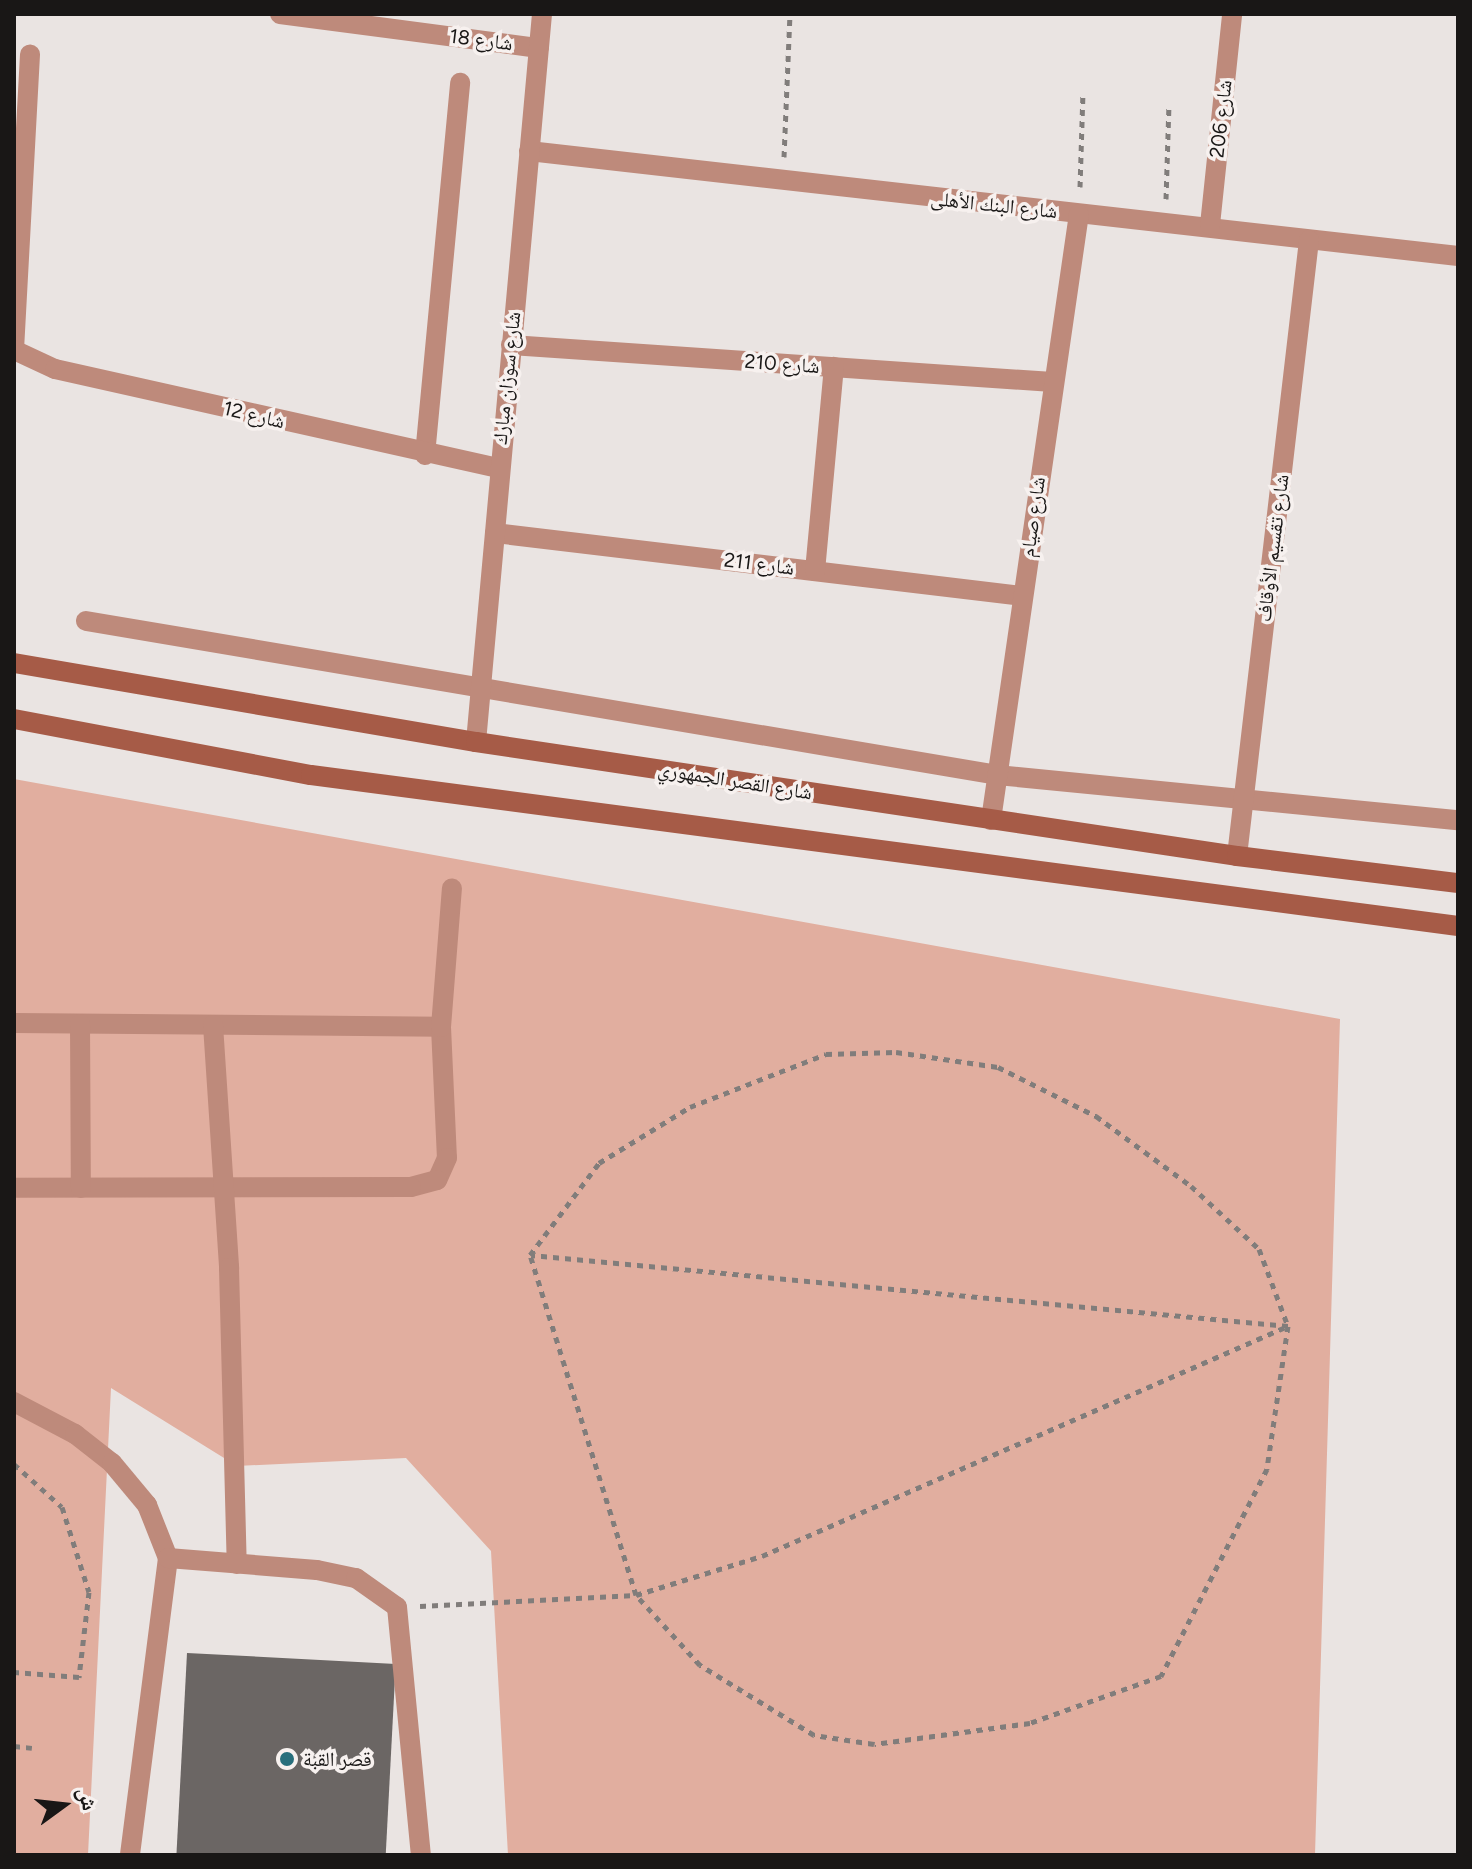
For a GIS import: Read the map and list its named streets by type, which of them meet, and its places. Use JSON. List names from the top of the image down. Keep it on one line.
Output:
{"streets":{"main road":["شارع القصر الجمهوري"],"street":["شارع 18","شارع 206","شارع البنك الأهلى","شارع 210","شارع سوزان مبارك","شارع 12","شارع صيام","شارع تقسيم الأوقاف","شارع 211"]},"crossings":[["شارع 18","شارع سوزان مبارك"],["شارع 206","شارع البنك الأهلى"],["شارع البنك الأهلى","شارع سوزان مبارك"],["شارع البنك الأهلى","شارع صيام"],["شارع البنك الأهلى","شارع تقسيم الأوقاف"],["شارع 210","شارع سوزان مبارك"],["شارع 210","شارع صيام"],["شارع سوزان مبارك","شارع 12"],["شارع سوزان مبارك","شارع 211"],["شارع سوزان مبارك","شارع القصر الجمهوري"],["شارع صيام","شارع 211"],["شارع صيام","شارع القصر الجمهوري"],["شارع تقسيم الأوقاف","شارع القصر الجمهوري"]],"places":["قصر القبة"],"north":"right"}
